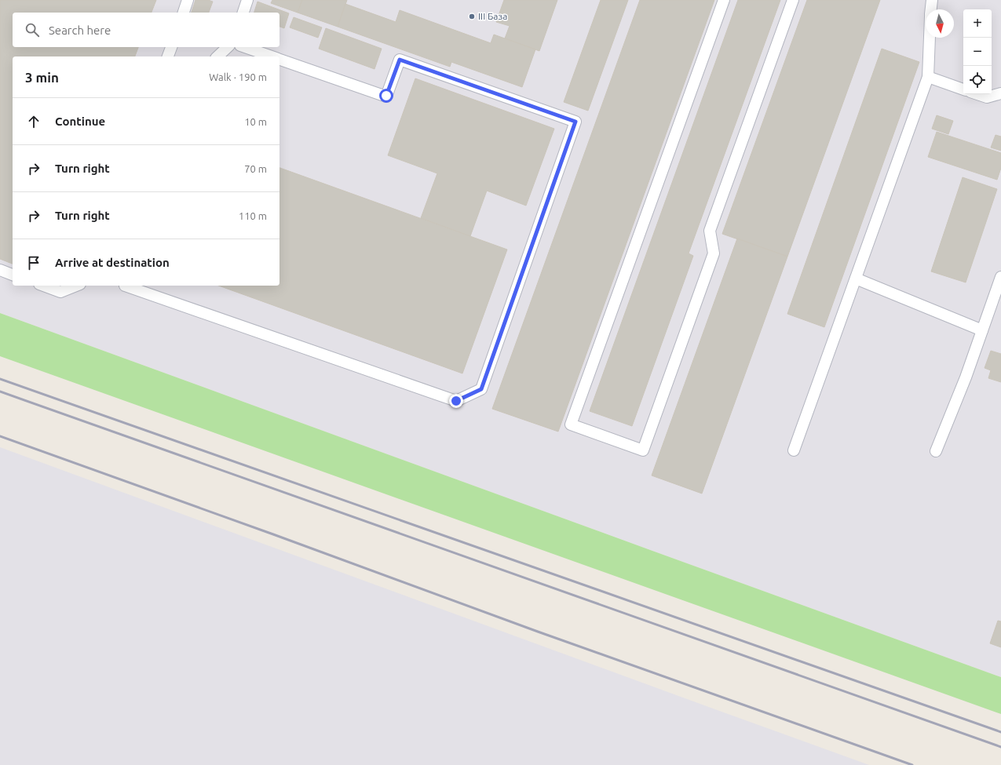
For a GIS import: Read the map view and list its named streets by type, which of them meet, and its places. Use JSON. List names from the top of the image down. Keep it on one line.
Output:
{"places":["III База"],"north":"bottom","page":{"map_buttons":["+","−"],"search":"Search here","heading":["3 min","Walk · 190 m"],"list":[["Continue","10 m"],["Turn right","70 m"],["Turn right","110 m"],"Arrive at destination"]}}
